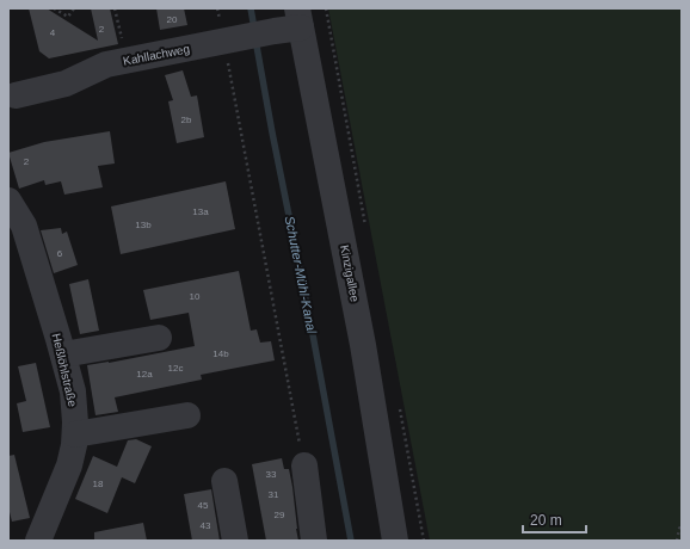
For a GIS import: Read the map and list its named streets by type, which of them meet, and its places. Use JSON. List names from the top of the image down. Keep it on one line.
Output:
{"streets":{"street":["Kahllachweg","Kinzigallee","Heßlöhlstraße"]},"crossings":[["Kahllachweg","Kinzigallee"]],"water":["Schutter-Mühl-Kanal"],"house_numbers":["20","2","4","2b","2","13a","13b","6","10","14b","12c","12a","33","18","31","45","29","43"],"scale_bar":"20 m"}
